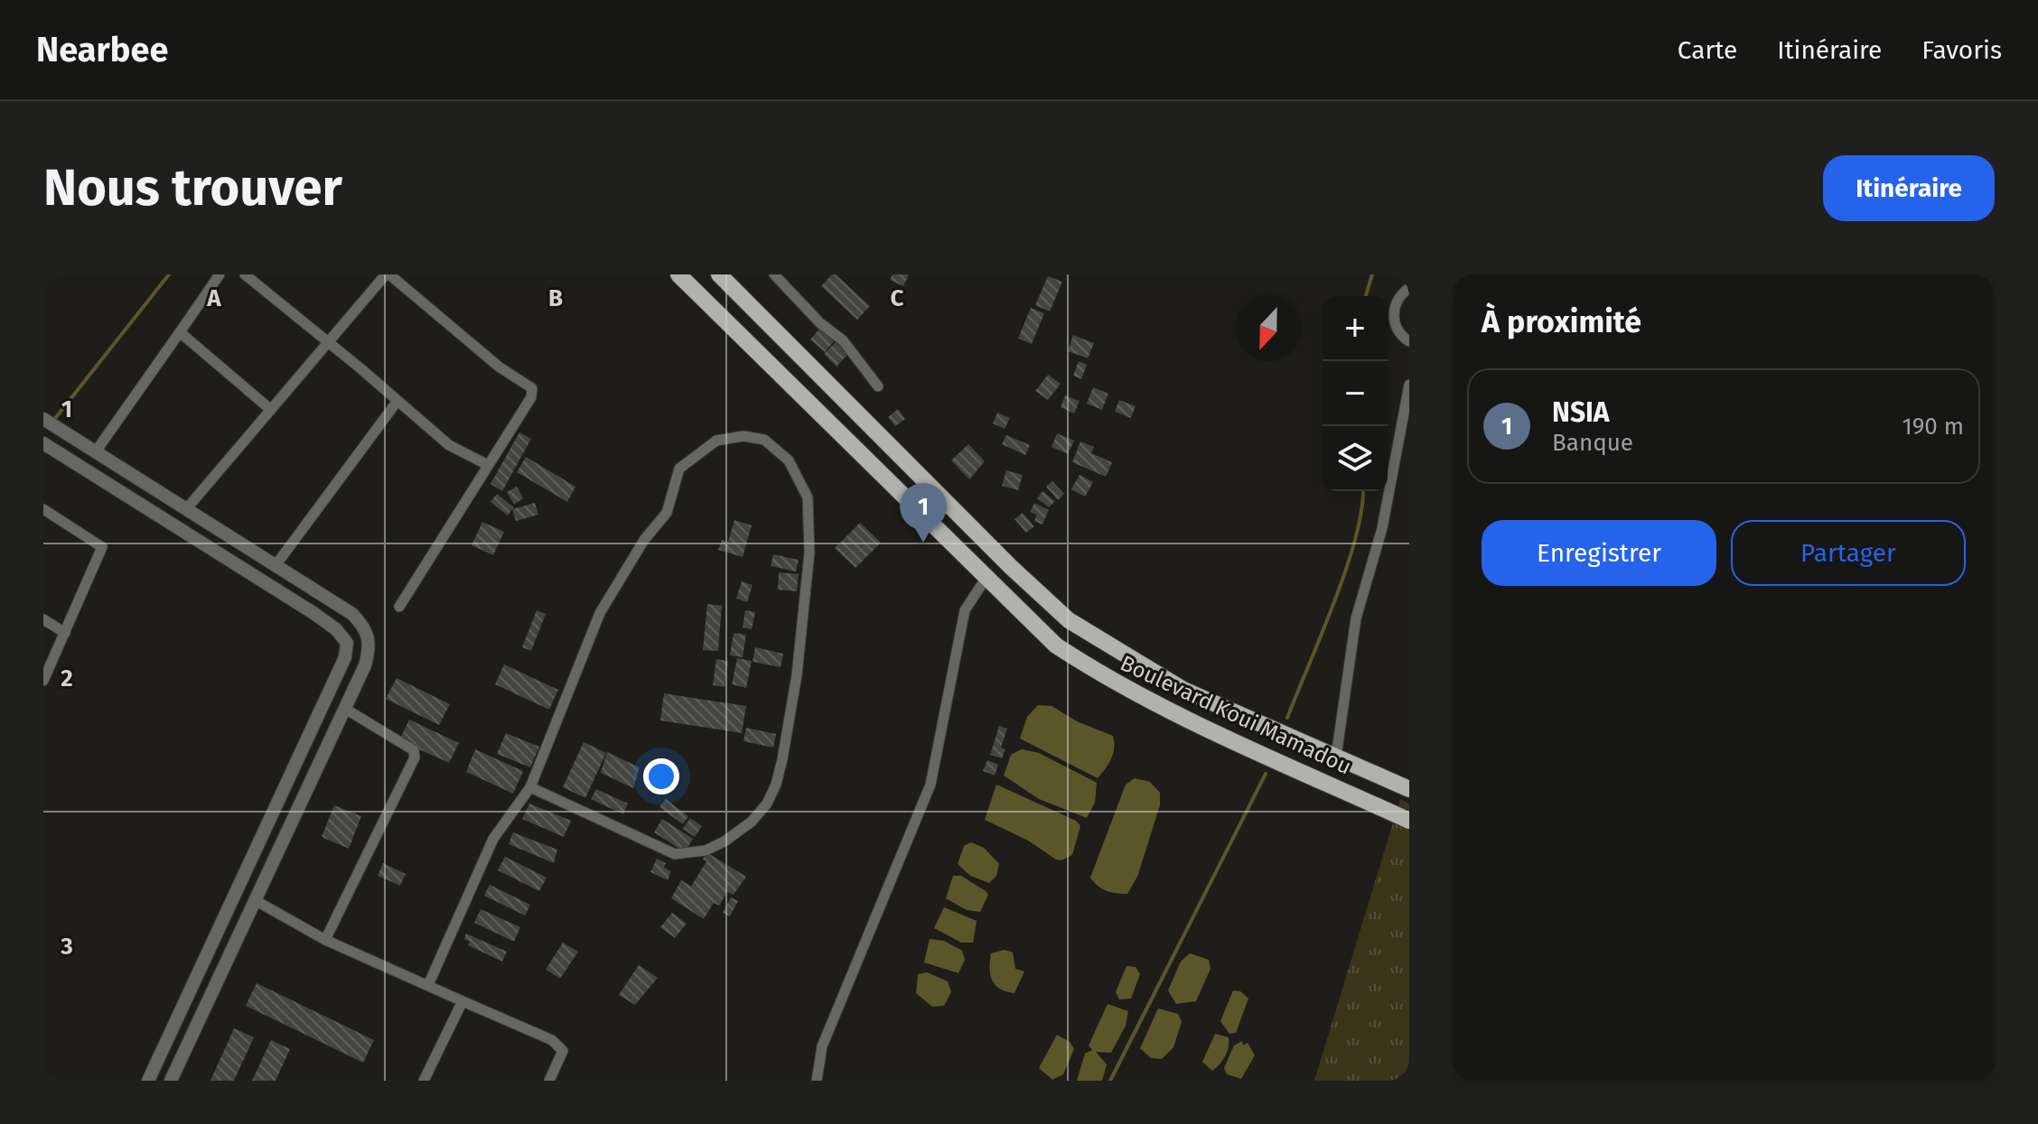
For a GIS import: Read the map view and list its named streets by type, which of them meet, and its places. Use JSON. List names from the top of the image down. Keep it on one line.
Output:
{"streets":{"main road":["Boulevard Koui Mamadou"]},"north":"bottom","page":{"header":"Nearbee","nav":["Carte","Itinéraire","Favoris"],"buttons":["Itinéraire",["Enregistrer","Partager"]],"title":"Nous trouver","heading":"À proximité","map_buttons":["+","−"],"list":[{"mark":"1","name":"NSIA","note":"Banque","value":"190 m"}],"pins":"1"},"grid":{"columns":["A","B","C"],"rows":["1","2","3"]}}
